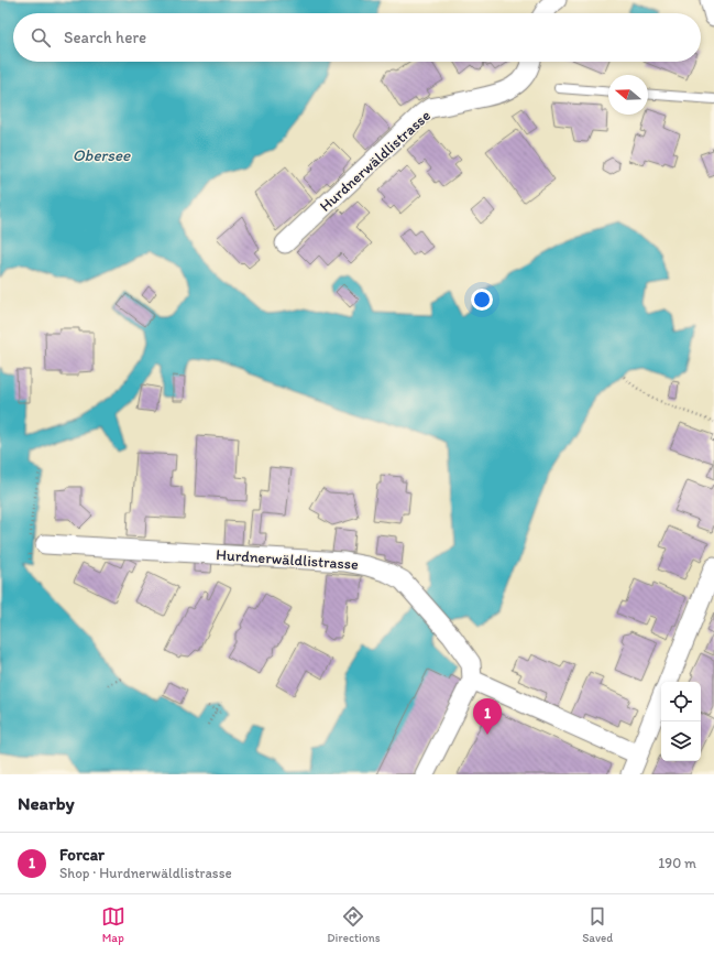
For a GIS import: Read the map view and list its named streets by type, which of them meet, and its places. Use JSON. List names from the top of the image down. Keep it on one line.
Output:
{"streets":{"street":["Hurdnerwäldlistrasse"]},"water":["Obersee"],"north":"left","page":{"search":"Search here","pins":"1","heading":"Nearby","list":[{"mark":"1","name":"Forcar","note":"Shop · Hurdnerwäldlistrasse","value":"190 m"}],"nav":["Map","Directions","Saved"]}}
